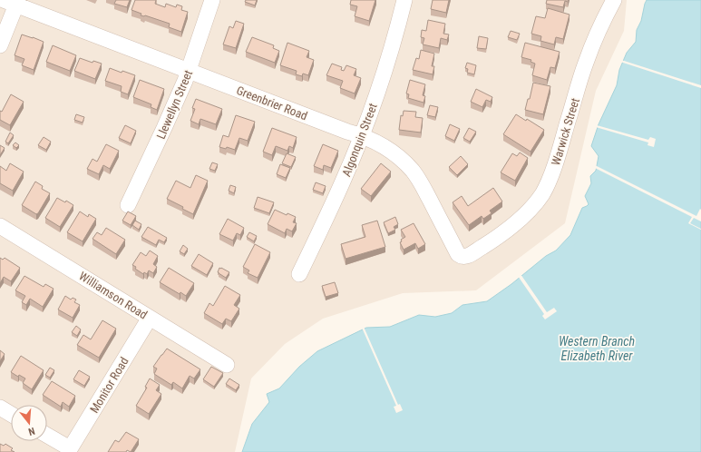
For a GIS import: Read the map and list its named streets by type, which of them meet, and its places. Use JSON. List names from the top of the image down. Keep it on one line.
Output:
{"streets":{"street":["Greenbrier Road","Llewellyn Street","Warwick Street","Algonquin Street","Williamson Road","Monitor Road"]},"crossings":[["Greenbrier Road","Llewellyn Street"],["Greenbrier Road","Warwick Street"],["Greenbrier Road","Algonquin Street"],["Williamson Road","Monitor Road"]],"water":["Western Branch Elizabeth River"],"north":"bottom"}
